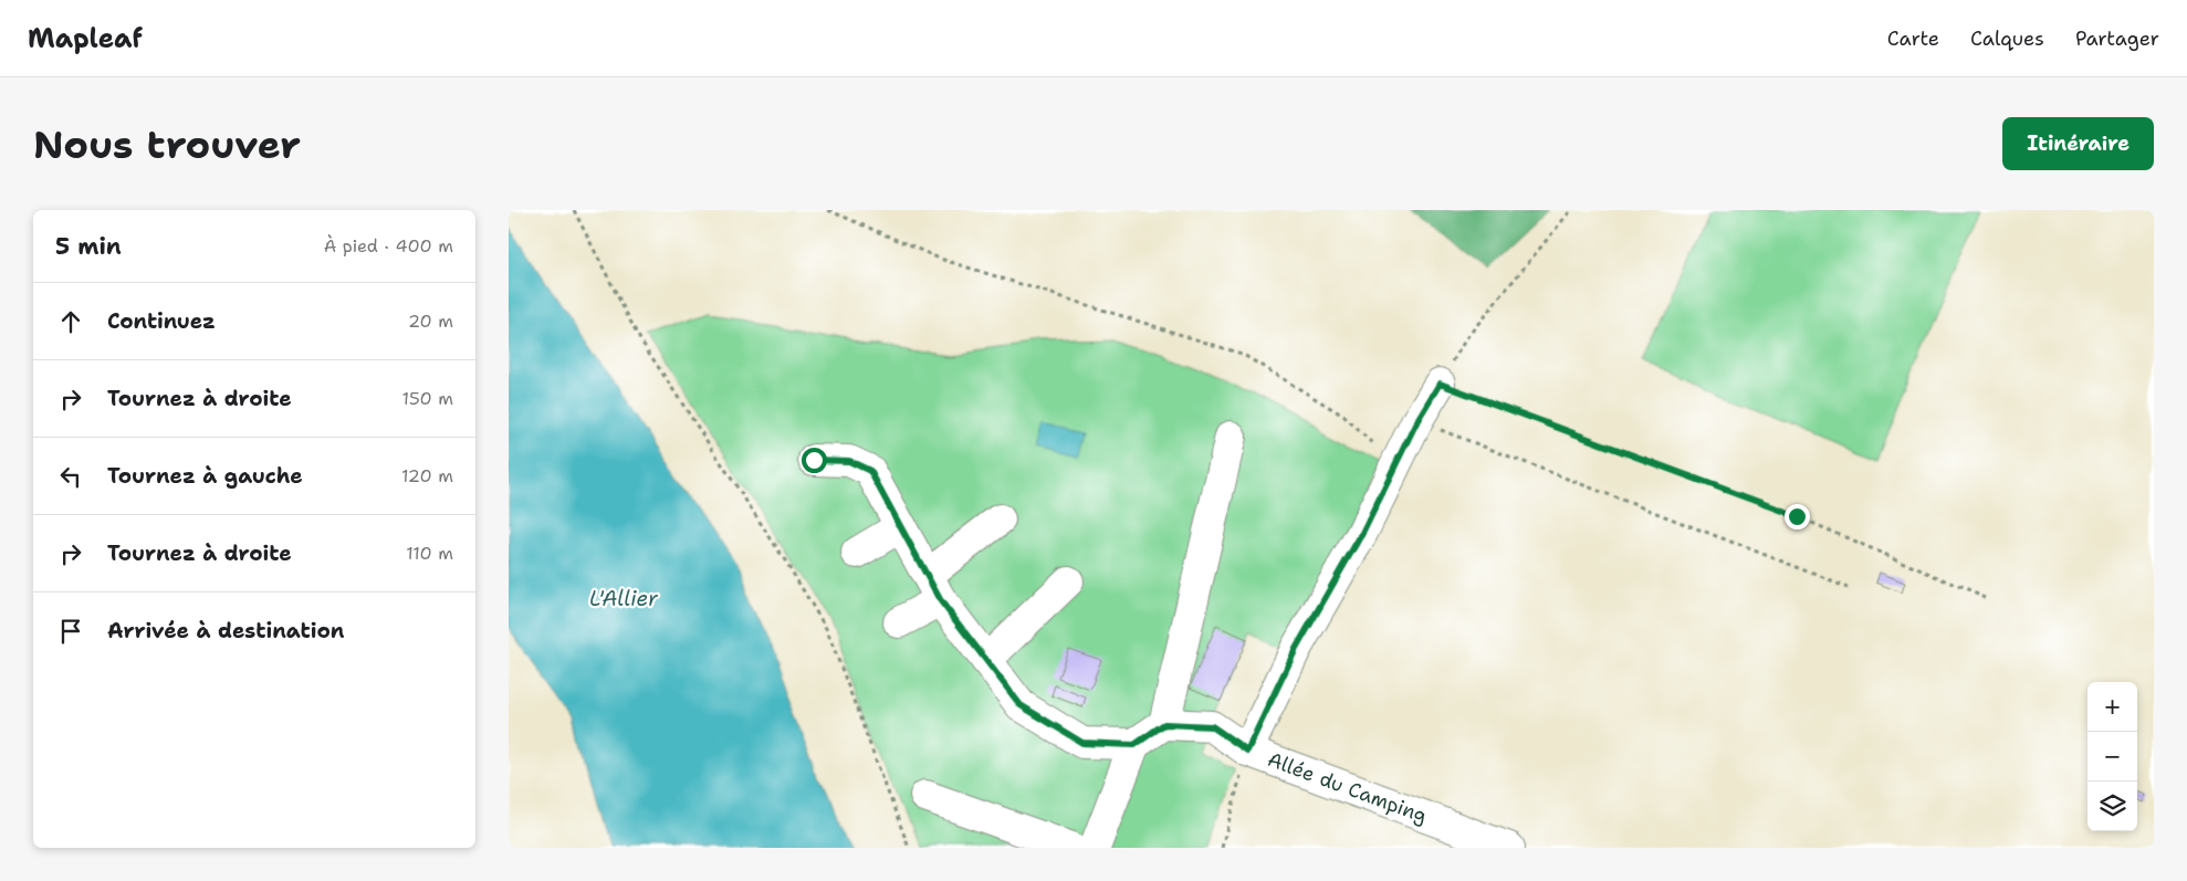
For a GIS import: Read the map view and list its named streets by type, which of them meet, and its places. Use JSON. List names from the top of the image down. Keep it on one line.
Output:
{"streets":{"street":["Allée du Camping"]},"water":["L'Allier"],"page":{"header":"Mapleaf","nav":["Carte","Calques","Partager"],"buttons":"Itinéraire","title":"Nous trouver","heading":["5 min","À pied · 400 m"],"list":[["Continuez","20 m"],["Tournez à droite","150 m"],["Tournez à gauche","120 m"],["Tournez à droite","110 m"],"Arrivée à destination"],"map_buttons":["+","−"]}}
